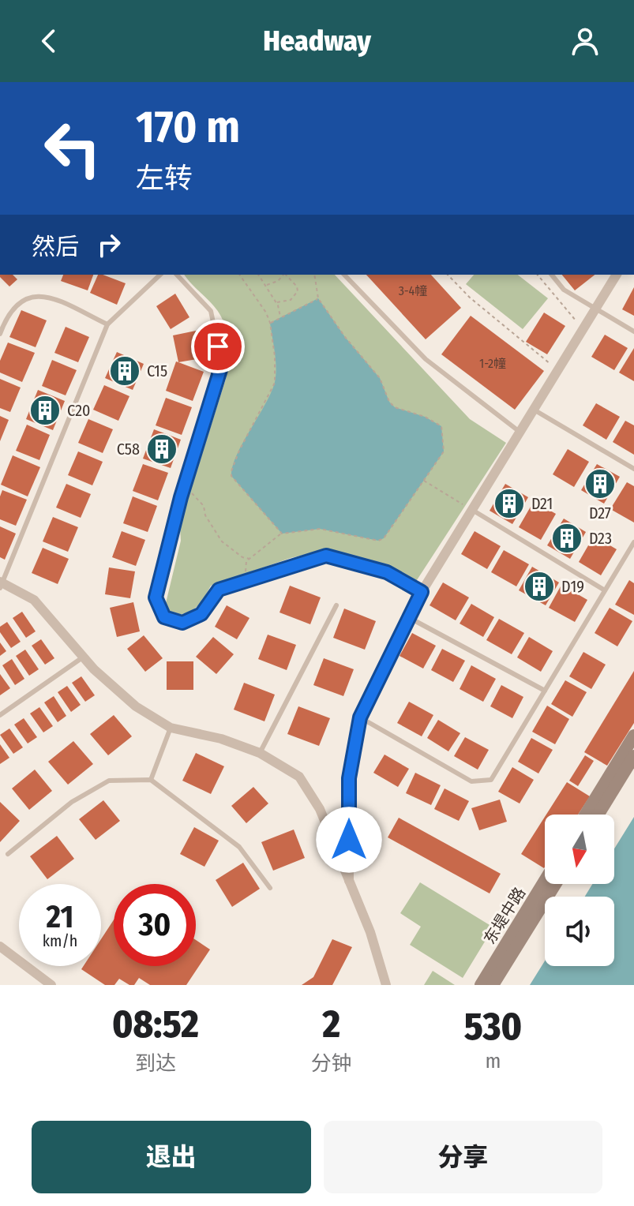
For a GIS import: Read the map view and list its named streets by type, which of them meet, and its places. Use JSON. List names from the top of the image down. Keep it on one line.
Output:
{"streets":{"main road":["东堤中路"]},"places":{"building":["C15","C20","C58","D27","D21","D23","D19"]},"house_numbers":["3-4幢","1-2幢"],"north":"bottom","page":{"header":"Headway","turn":["170 m","左转"],"then":"然后","speed":"21 km/h","limit":"30","eta":["08:52","到达","2","分钟","530","m"],"buttons":["退出","分享"]}}
